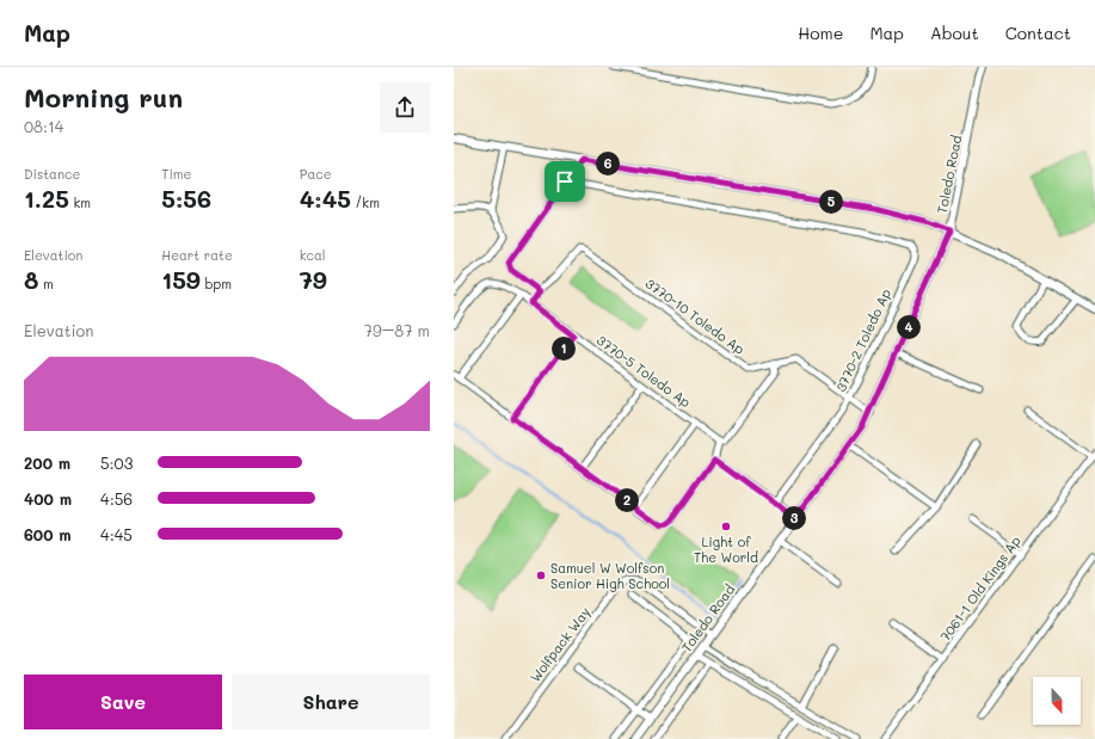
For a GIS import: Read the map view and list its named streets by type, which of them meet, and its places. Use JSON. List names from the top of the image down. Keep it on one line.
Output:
{"streets":{"street":["Toledo Road","3770-10 Toledo Ap","3770-2 Toledo Ap","3770-5 Toledo Ap","7061-1 Old Kings Ap","Wolfpack Way"]},"crossings":[["Toledo Road","Wolfpack Way"],["3770-10 Toledo Ap","3770-5 Toledo Ap"]],"places":["Light of The World","Samuel W Wolfson Senior High School"],"north":"bottom","page":{"header":"Map","nav":["Home","Map","About","Contact"],"heading":["Morning run","08:14"],"stats":[["Distance","1.25 km"],["Time","5:56"],["Pace","4:45 /km"],["Elevation","8 m"],["Heart rate","159 bpm"],["kcal","79"]],"pins":["6","5","4","1","2","3"],"chart":["Elevation","79–87 m"],"list":[{"name":"200 m","note":"5:03"},{"name":"400 m","note":"4:56"},{"name":"600 m","note":"4:45"}],"buttons":["Save","Share"]}}
